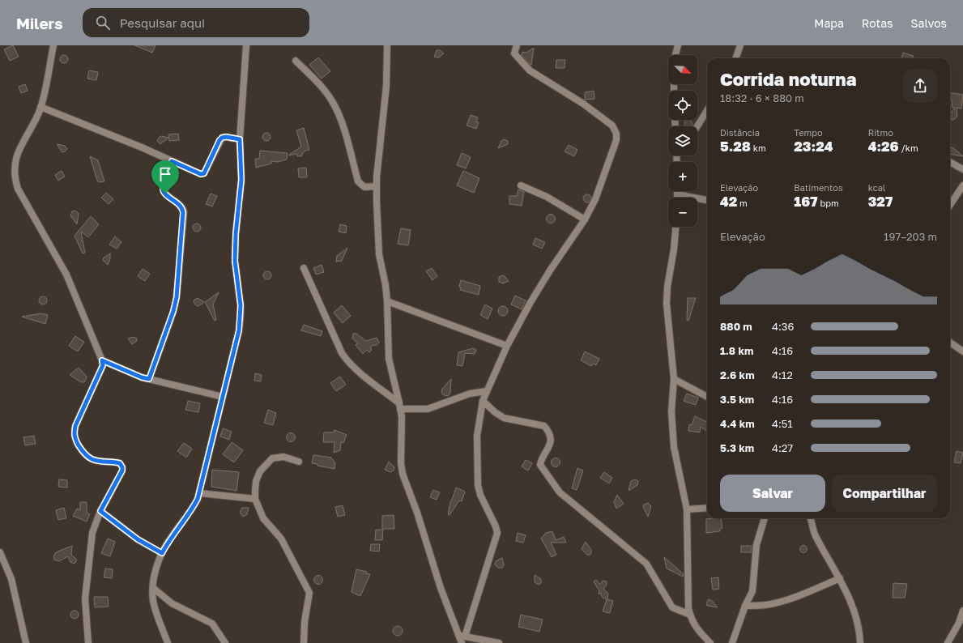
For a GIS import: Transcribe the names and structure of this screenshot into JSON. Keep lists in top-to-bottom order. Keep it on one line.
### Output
{"north":"bottom right","page":{"header":"Milers","search":"Pesquisar aqui","nav":["Mapa","Rotas","Salvos"],"map_buttons":["+","−"],"heading":["Corrida noturna","18:32 · 6 × 880 m"],"stats":[["Distância","5.28 km"],["Tempo","23:24"],["Ritmo","4:26 /km"],["Elevação","42 m"],["Batimentos","167 bpm"],["kcal","327"]],"chart":["Elevação","197–203 m"],"list":[{"name":"880 m","note":"4:36"},{"name":"1.8 km","note":"4:16"},{"name":"2.6 km","note":"4:12"},{"name":"3.5 km","note":"4:16"},{"name":"4.4 km","note":"4:51"},{"name":"5.3 km","note":"4:27"}],"buttons":["Salvar","Compartilhar"]}}
